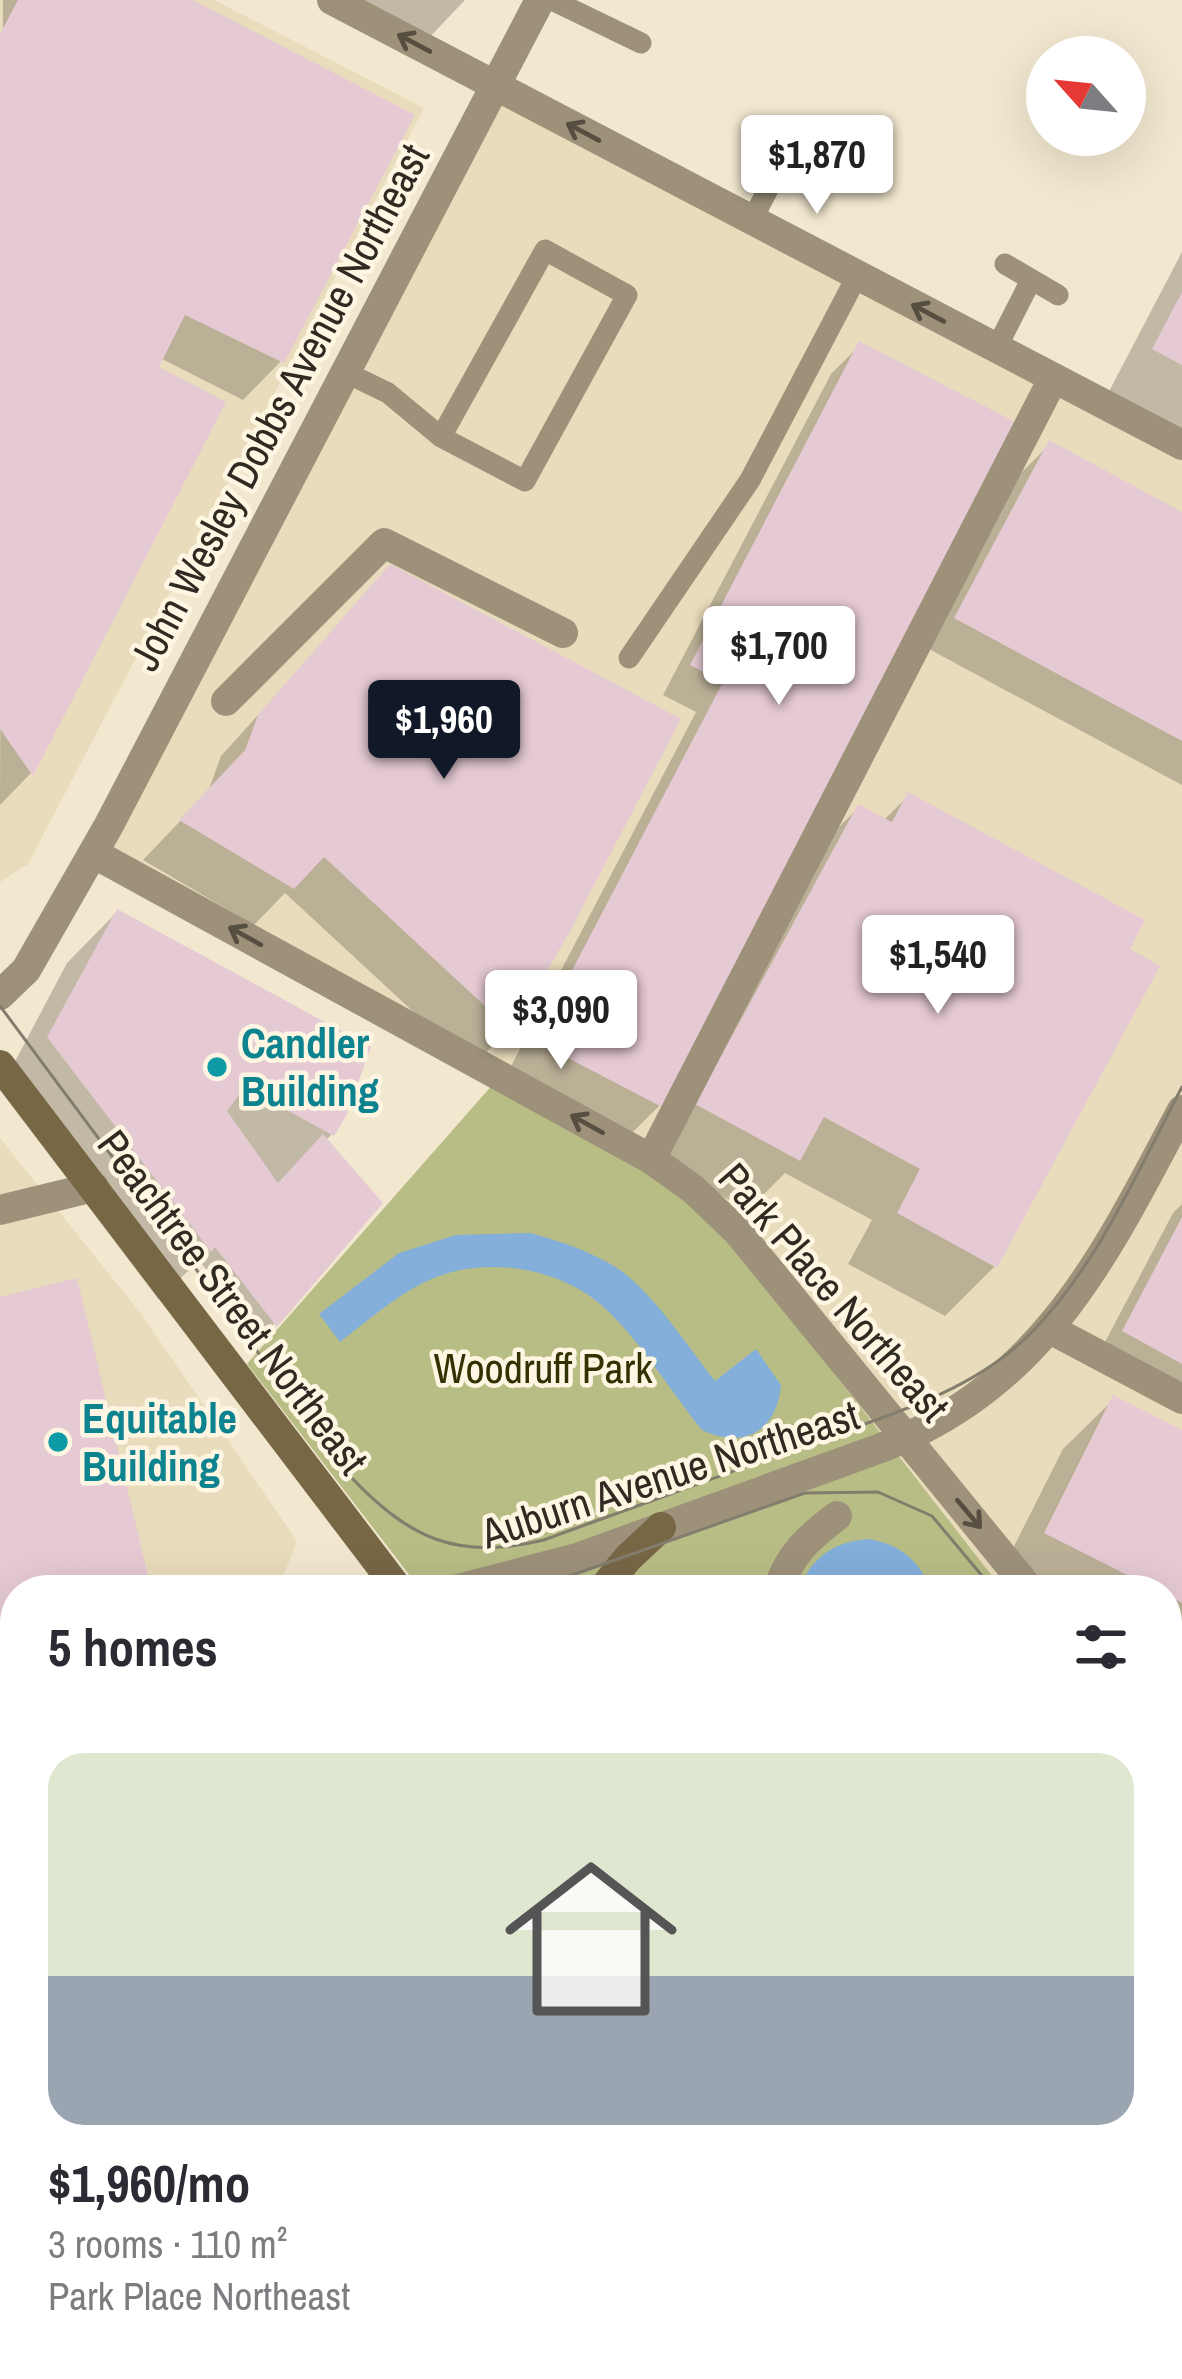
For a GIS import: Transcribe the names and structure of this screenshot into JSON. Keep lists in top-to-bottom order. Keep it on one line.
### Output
{"streets":{"main road":["Peachtree Street Northeast"],"street":["John Wesley Dobbs Avenue Northeast","Park Place Northeast","Auburn Avenue Northeast"]},"crossings":[["John Wesley Dobbs Avenue Northeast","Park Place Northeast"],["Park Place Northeast","Auburn Avenue Northeast"]],"parks":["Woodruff Park"],"places":["Candler Building","Equitable Building"],"north":"top left","page":{"price":["$1,870","$1,700","$1,960","$1,540","$3,090"],"heading":"5 homes","list":[{"name":"$1,960/mo","note":"3 rooms · 110 m² · Park Place Northeast"}]}}
